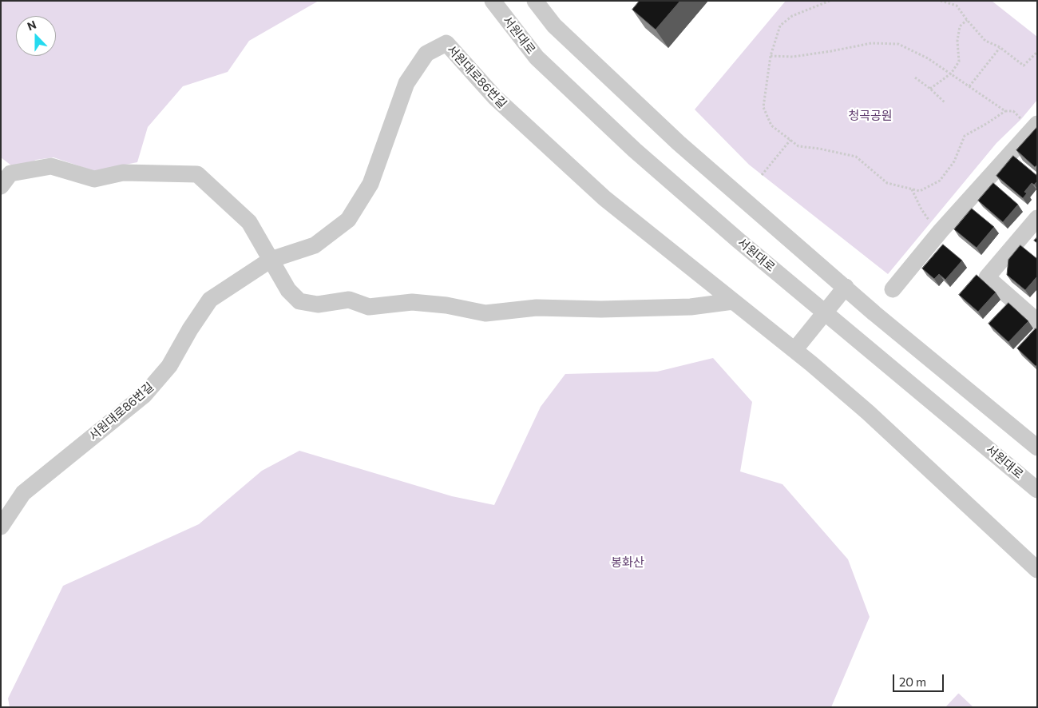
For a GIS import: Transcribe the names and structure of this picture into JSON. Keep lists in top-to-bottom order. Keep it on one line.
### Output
{"streets":{"street":["서원대로","서원대로86번길"]},"parks":["청곡공원","봉화산"],"scale_bar":"20 m","north":"top"}
